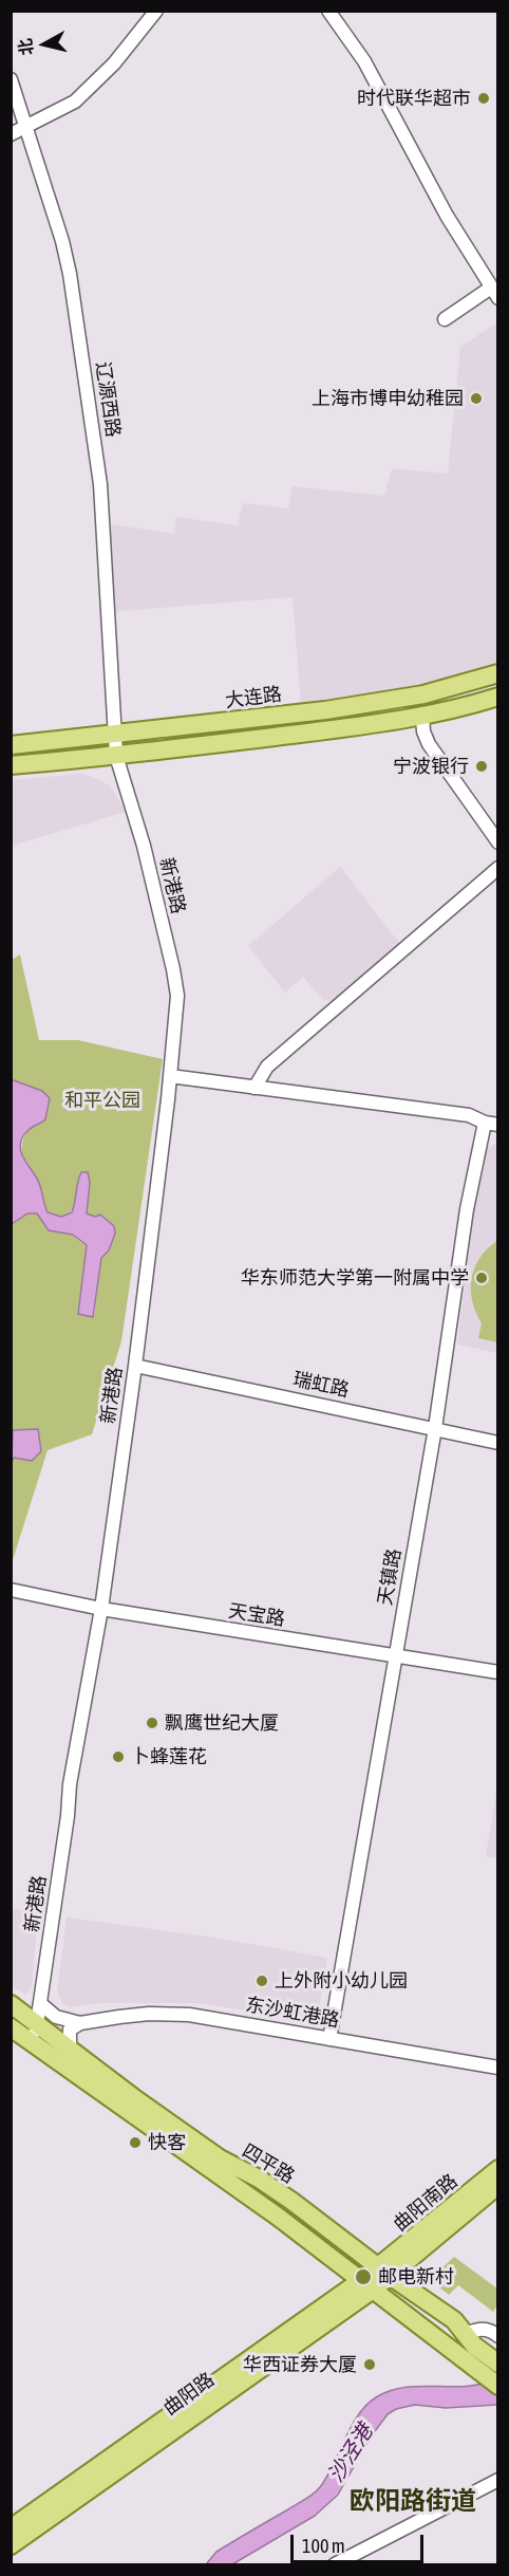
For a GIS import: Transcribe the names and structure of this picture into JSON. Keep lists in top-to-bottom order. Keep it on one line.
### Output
{"streets":{"main road":["大连路","四平路","曲阳南路","曲阳路"],"street":["辽源西路","新港路","瑞虹路","天镇路","天宝路","东沙虹港路"]},"crossings":[["辽源西路","大连路"],["辽源西路","新港路"],["新港路","瑞虹路"],["新港路","天宝路"],["新港路","东沙虹港路"],["新港路","四平路"],["瑞虹路","天镇路"],["天镇路","天宝路"],["天镇路","东沙虹港路"],["四平路","曲阳南路"],["四平路","曲阳路"],["曲阳南路","曲阳路"]],"districts":["欧阳路街道"],"water":["沙泾港"],"parks":["和平公园"],"places":["时代联华超市","上海市博申幼稚园","宁波银行","华东师范大学第一附属中学","飘鹰世纪大厦","卜蜂莲花","上外附小幼儿园","快客","邮电新村","华西证券大厦"],"scale_bar":"100 m","north":"left"}
